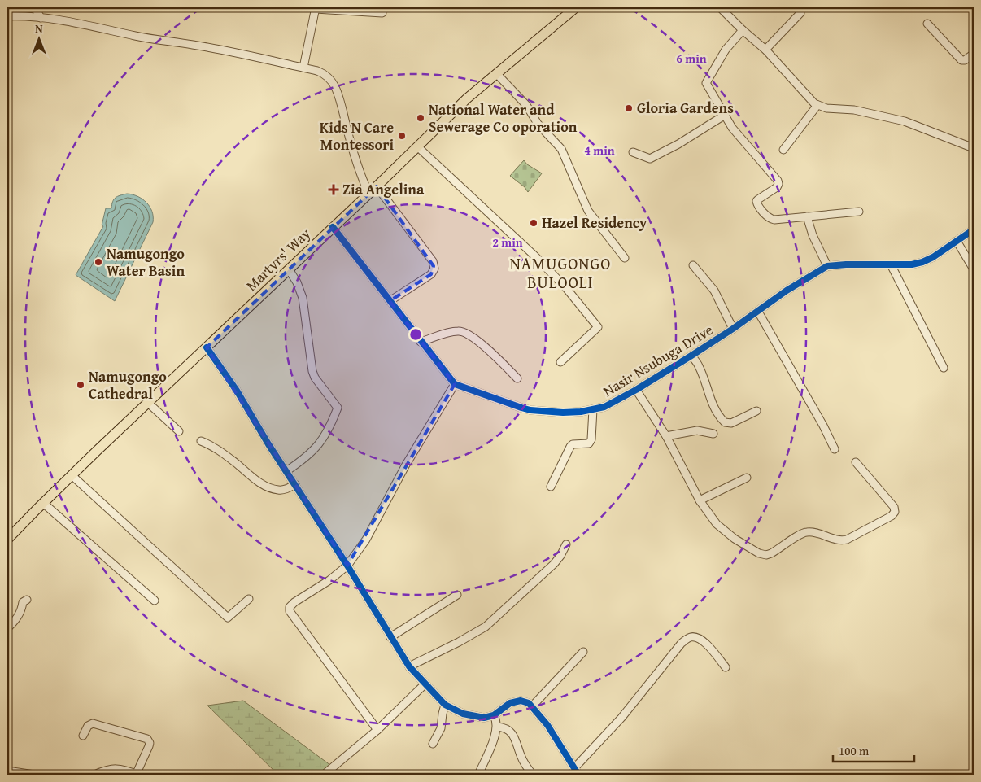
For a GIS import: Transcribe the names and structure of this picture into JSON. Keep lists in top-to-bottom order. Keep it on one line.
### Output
{"streets":{"main road":["Martyrs' Way"],"street":["Nasir Nsubuga Drive"]},"districts":["NAMUGONGO BULOOLI"],"places":{"other":["Gloria Gardens","National Water and Sewerage Co oporation","Kids N Care Montessori","Hazel Residency","Namugongo Water Basin","Namugongo Cathedral"],"health":["Zia Angelina"]},"scale_bar":"100 m","north":"top","rings":["6 min","4 min","2 min"]}
